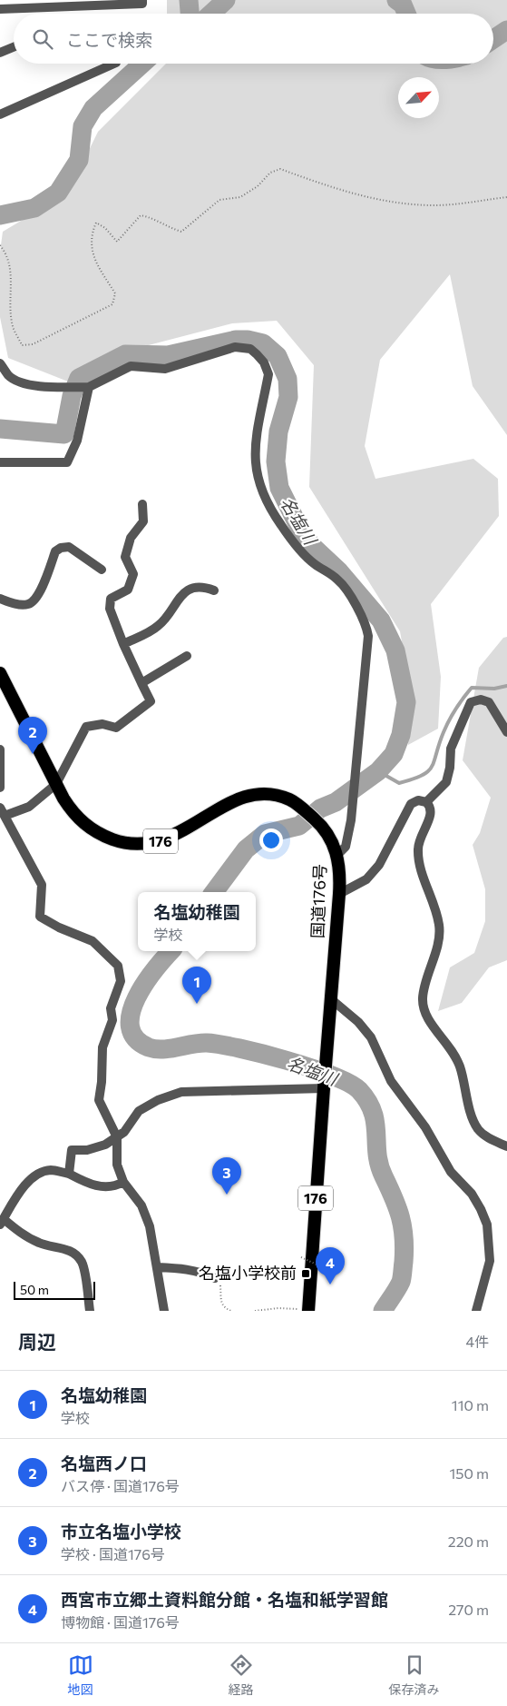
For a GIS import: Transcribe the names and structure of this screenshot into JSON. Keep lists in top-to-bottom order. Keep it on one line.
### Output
{"streets":{"highway":["176","国道176号"]},"water":["名塩川"],"places":{"transit":["名塩小学校前"]},"scale_bar":"50 m","north":"top right","page":{"search":"ここで検索","pins":["2","1","3","4"],"popup":["名塩幼稚園","学校"],"scale":"50 m","heading":["周辺","4件"],"list":[{"mark":"1","name":"名塩幼稚園","note":"学校","value":"110 m"},{"mark":"2","name":"名塩西ノ口","note":"バス停 · 国道176号","value":"150 m"},{"mark":"3","name":"市立名塩小学校","note":"学校 · 国道176号","value":"220 m"},{"mark":"4","name":"西宮市立郷土資料館分館・名塩和紙学習館","note":"博物館 · 国道176号","value":"270 m"}],"nav":["地図","経路","保存済み"]}}
